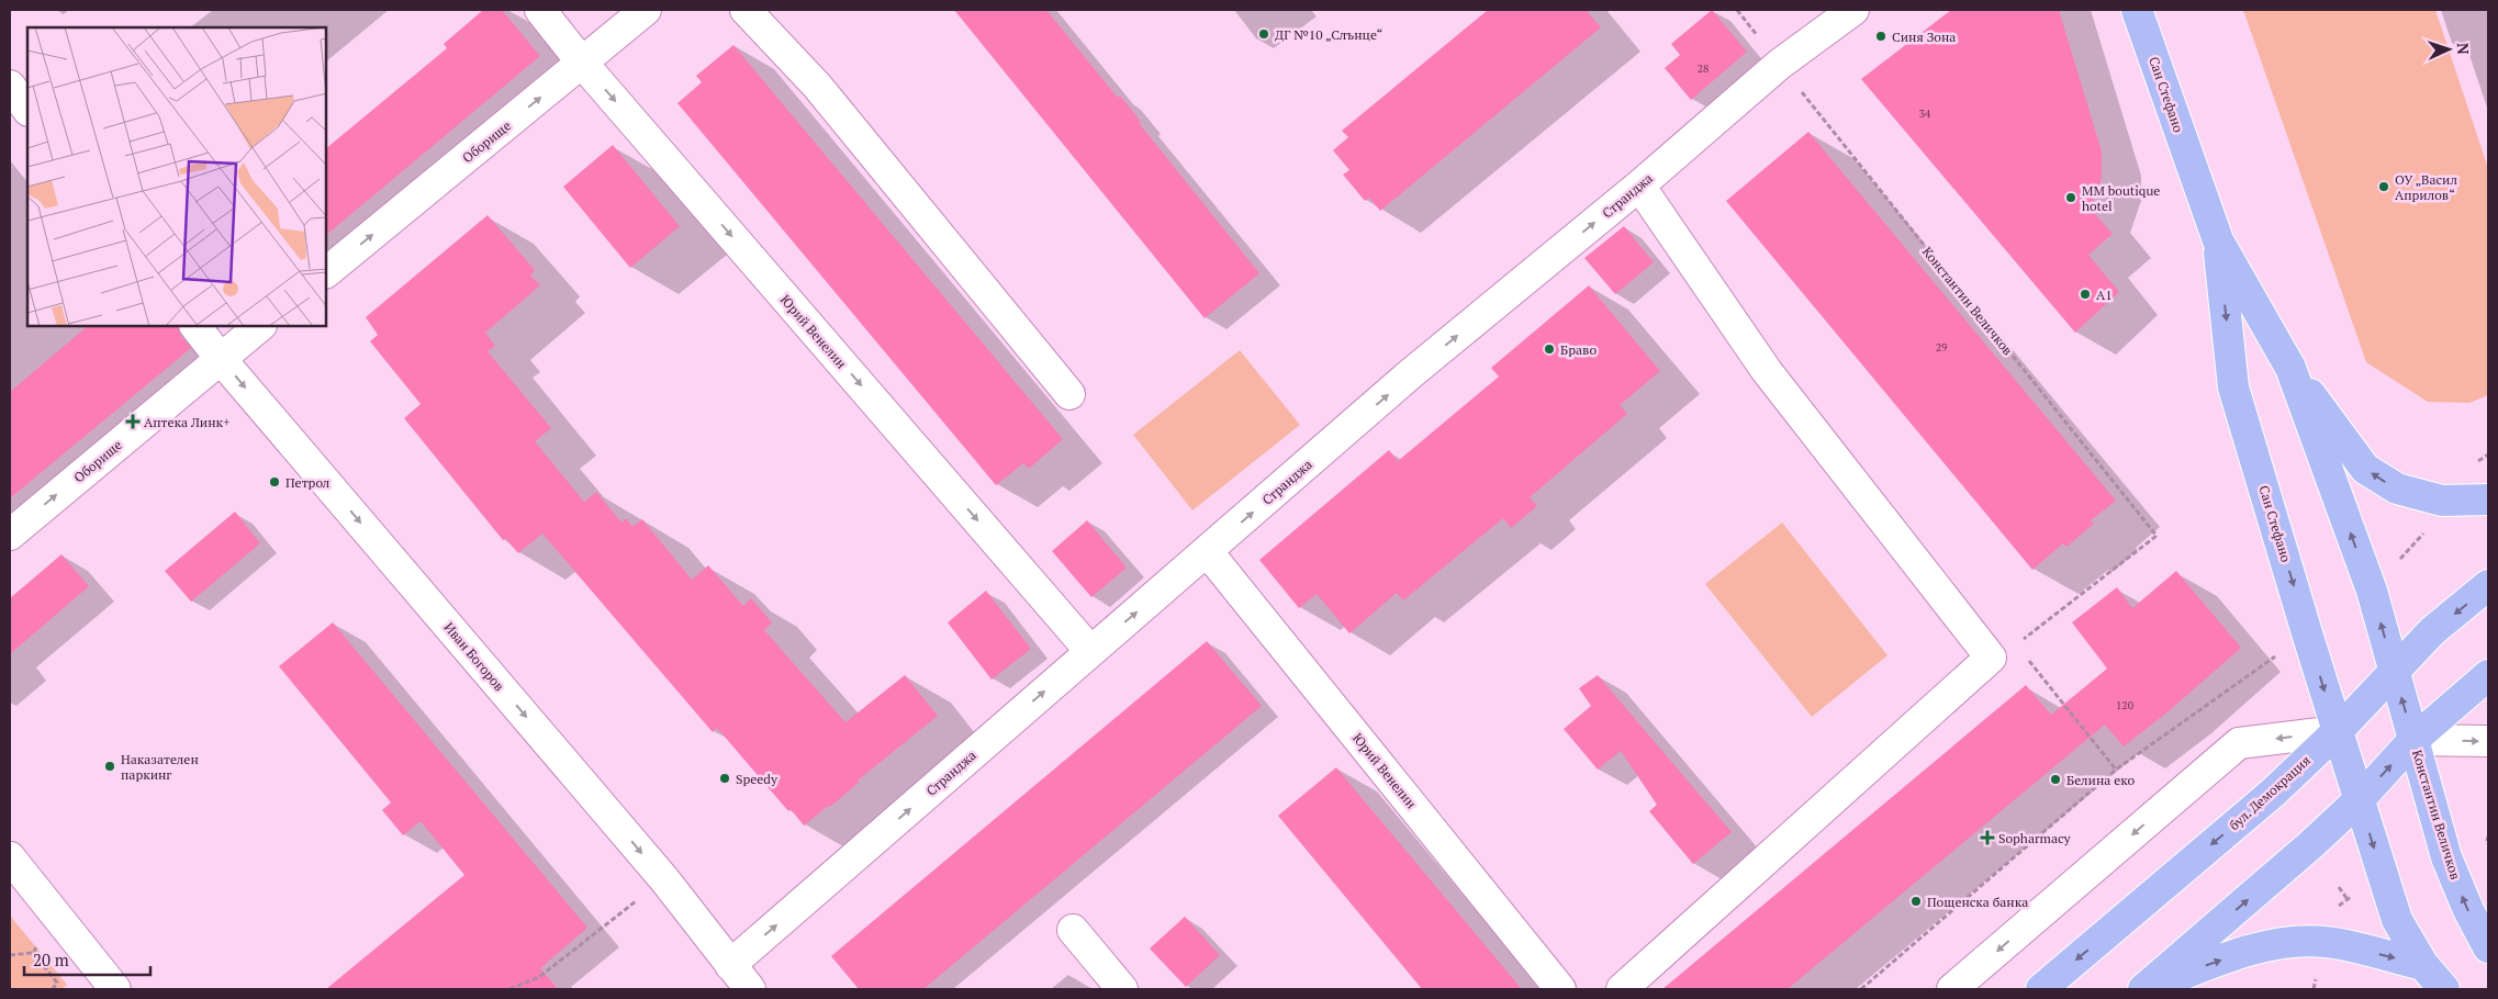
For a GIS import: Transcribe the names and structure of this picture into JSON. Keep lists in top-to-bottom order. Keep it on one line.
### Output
{"streets":{"main road":["Сан Стефано","Константин Величков","бул. Демокрация"],"street":["Оборище","Странджа","Юрий Венелин","Иван Богоров"]},"crossings":[["Сан Стефано","Константин Величков"],["Сан Стефано","бул. Демокрация"],["Оборище","Юрий Венелин"],["Оборище","Иван Богоров"],["Странджа","Константин Величков"],["Странджа","Юрий Венелин"],["Странджа","Иван Богоров"]],"one_way":["Оборище","Странджа","Иван Богоров"],"places":{"other":["ДГ №10 „Слънце“","Синя Зона","ОУ „Васил Априлов“","MM boutique hotel","A1","Браво","Петрол","Наказателен паркинг","Speedy","Белина еко","Пощенска банка"],"health":["Аптека Линк+","Sopharmacy"]},"house_numbers":["28","34","29","120"],"scale_bar":"20 m","north":"right"}
